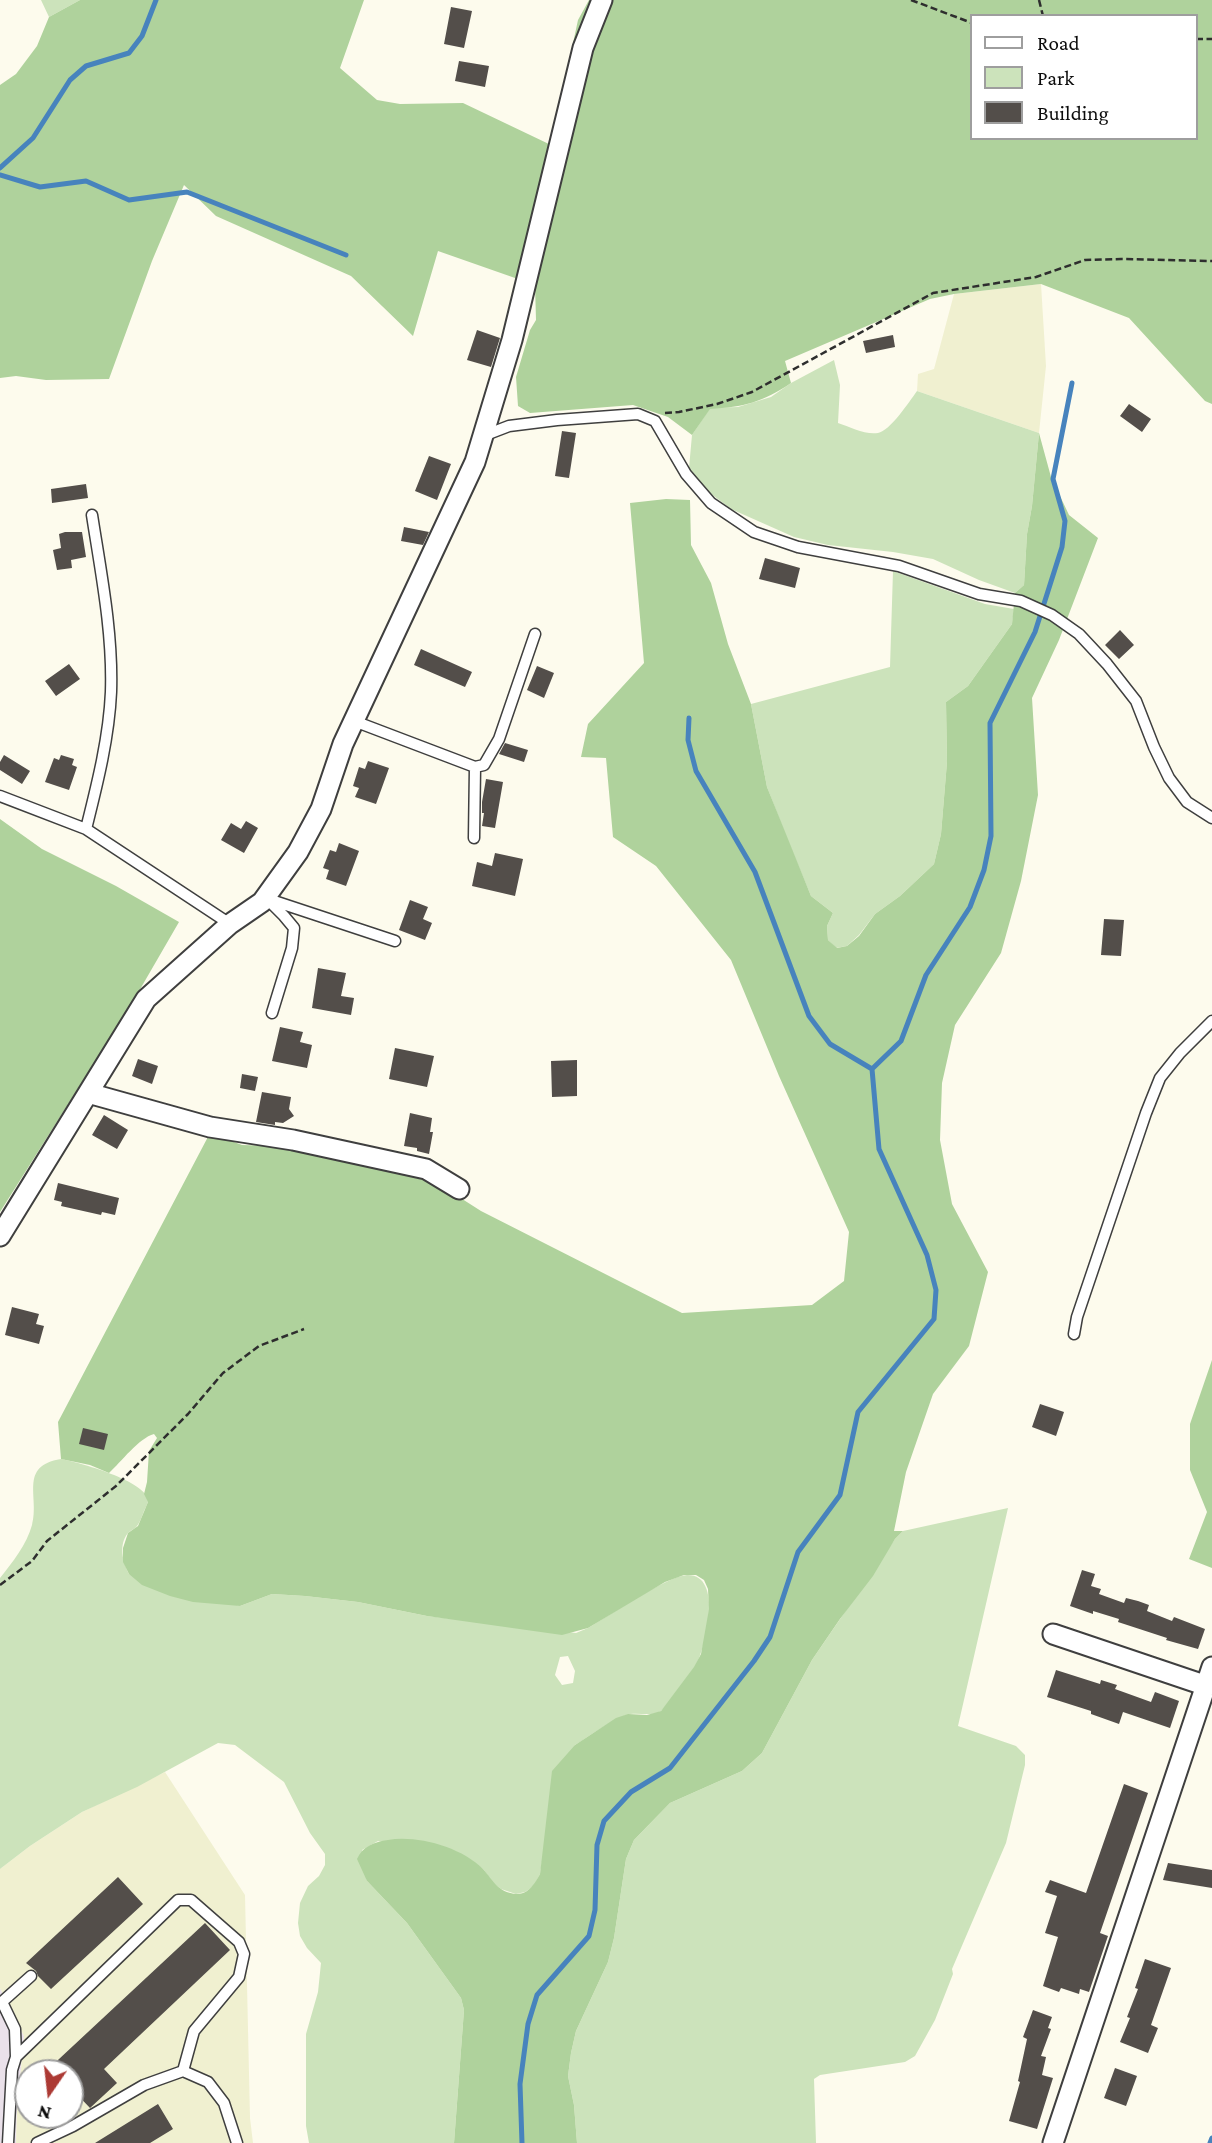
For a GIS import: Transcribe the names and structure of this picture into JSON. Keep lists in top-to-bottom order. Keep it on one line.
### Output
{"legend":["Road","Park","Building"],"north":"bottom"}
